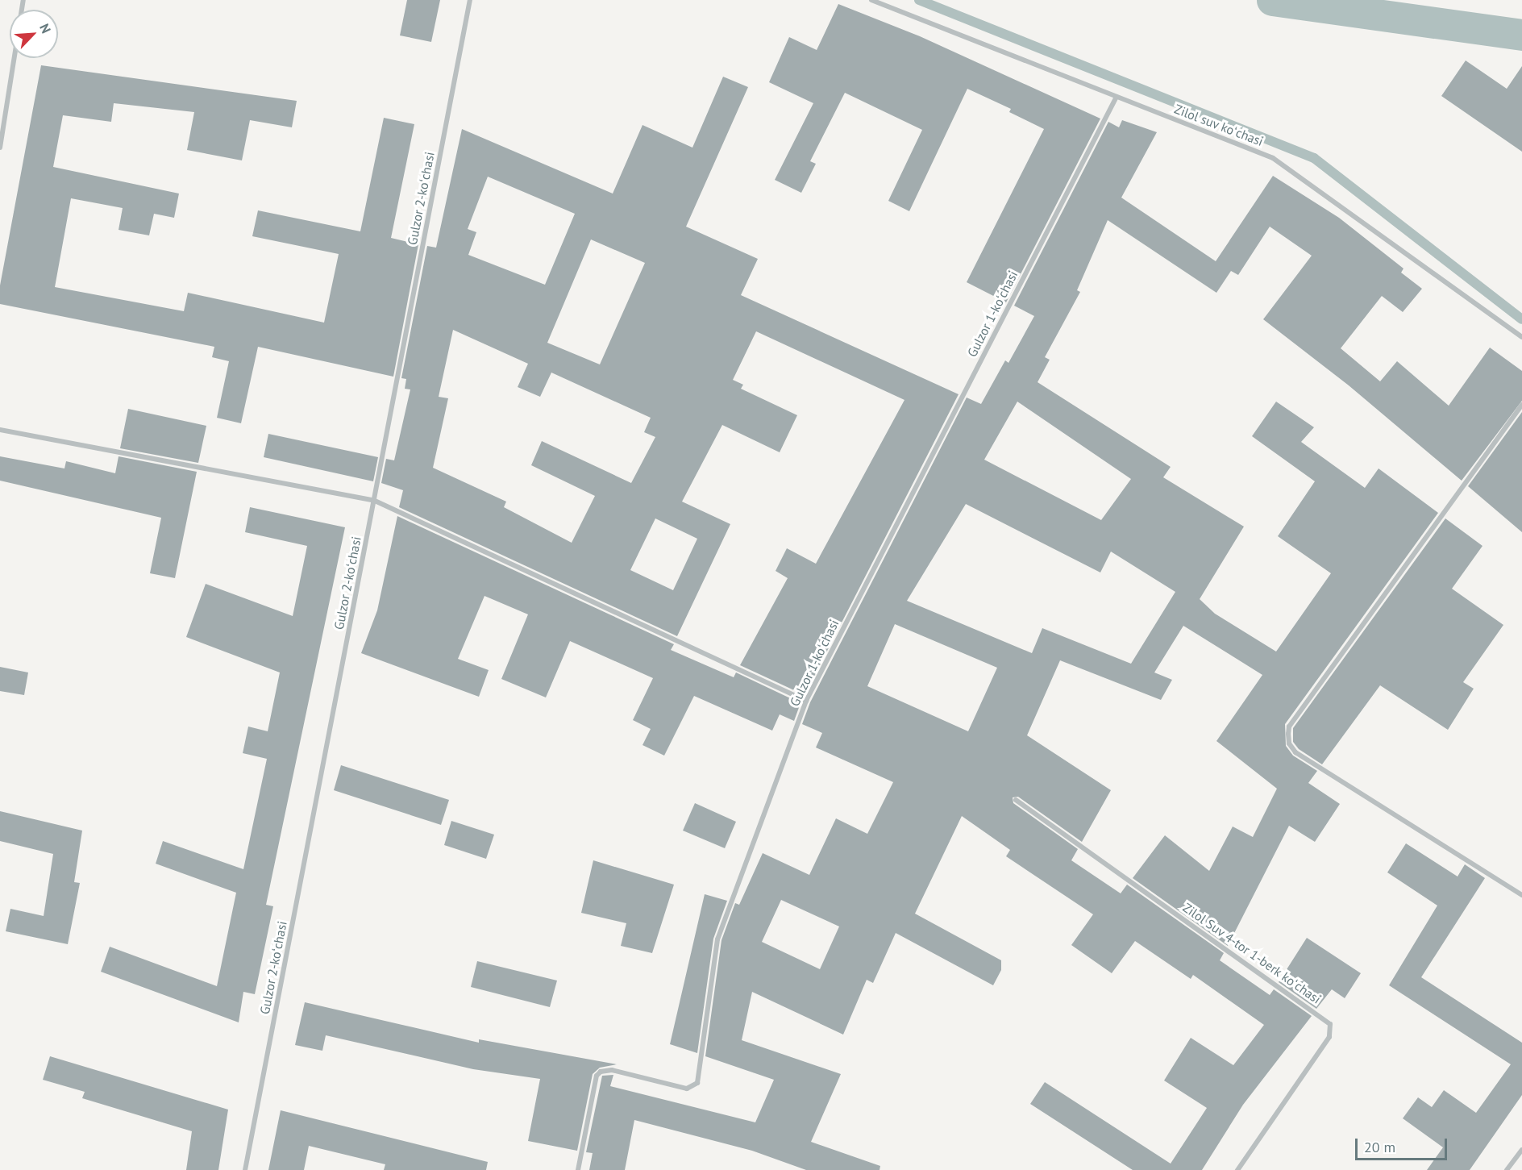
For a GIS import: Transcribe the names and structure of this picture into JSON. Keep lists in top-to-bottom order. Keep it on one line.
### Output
{"streets":{"street":["Zilol suv koʻchasi","Gulzor 2-koʻchasi","Gulzor 1-koʻchasi","Zilol Suv 4-tor 1-berk koʻchasi"]},"crossings":[["Zilol suv koʻchasi","Gulzor 1-koʻchasi"]],"scale_bar":"20 m","north":"top right"}
